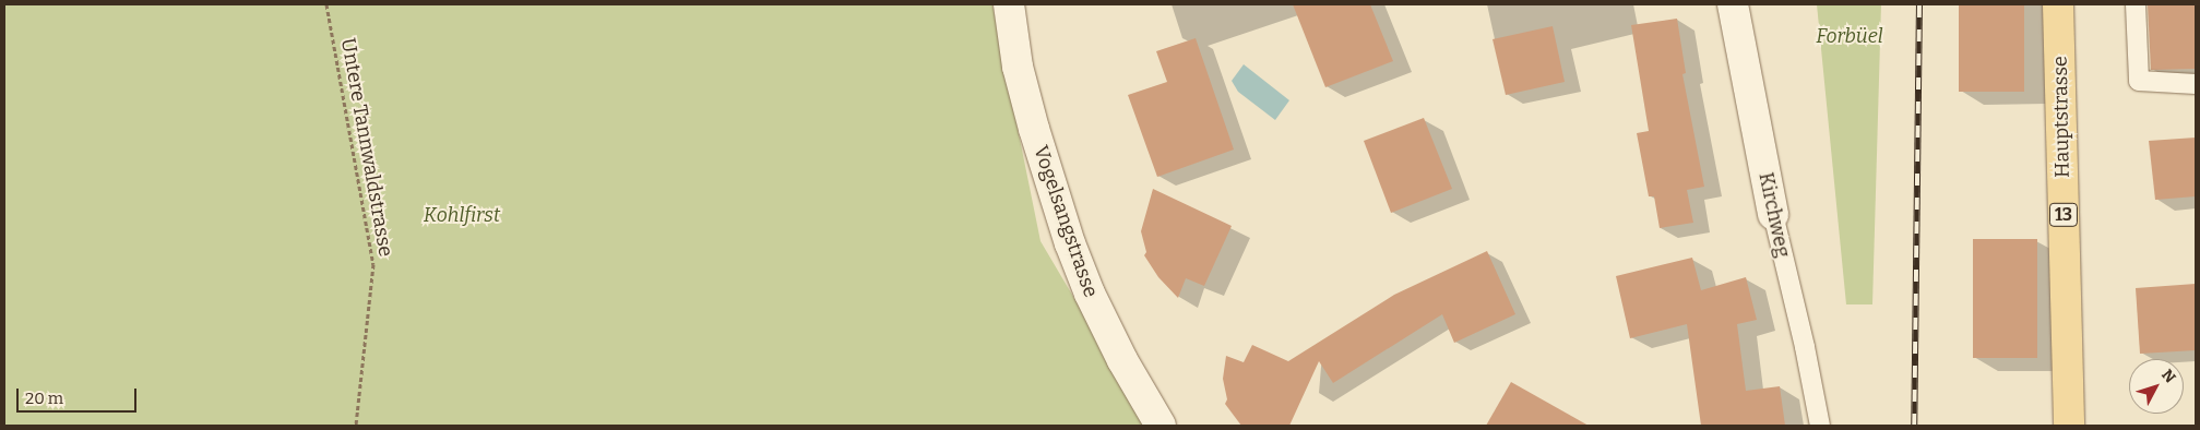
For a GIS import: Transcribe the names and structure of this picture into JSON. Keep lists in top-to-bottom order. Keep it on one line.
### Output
{"streets":{"main road":["Hauptstrasse","13"],"street":["Kirchweg","Vogelsangstrasse"],"path":["Untere Tannwaldstrasse"]},"parks":["Forbüel","Kohlfirst"],"scale_bar":"20 m","north":"top right"}
